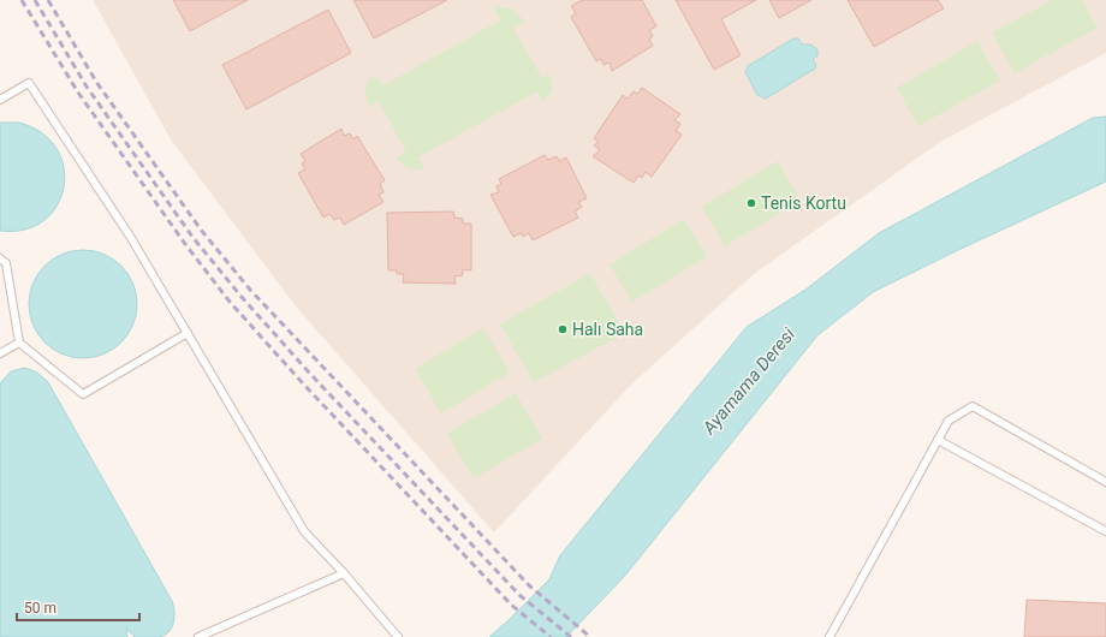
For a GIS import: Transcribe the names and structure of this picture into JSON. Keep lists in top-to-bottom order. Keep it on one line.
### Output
{"water":["Ayamama Deresi"],"places":["Tenis Kortu","Halı Saha"],"scale_bar":"50 m"}
